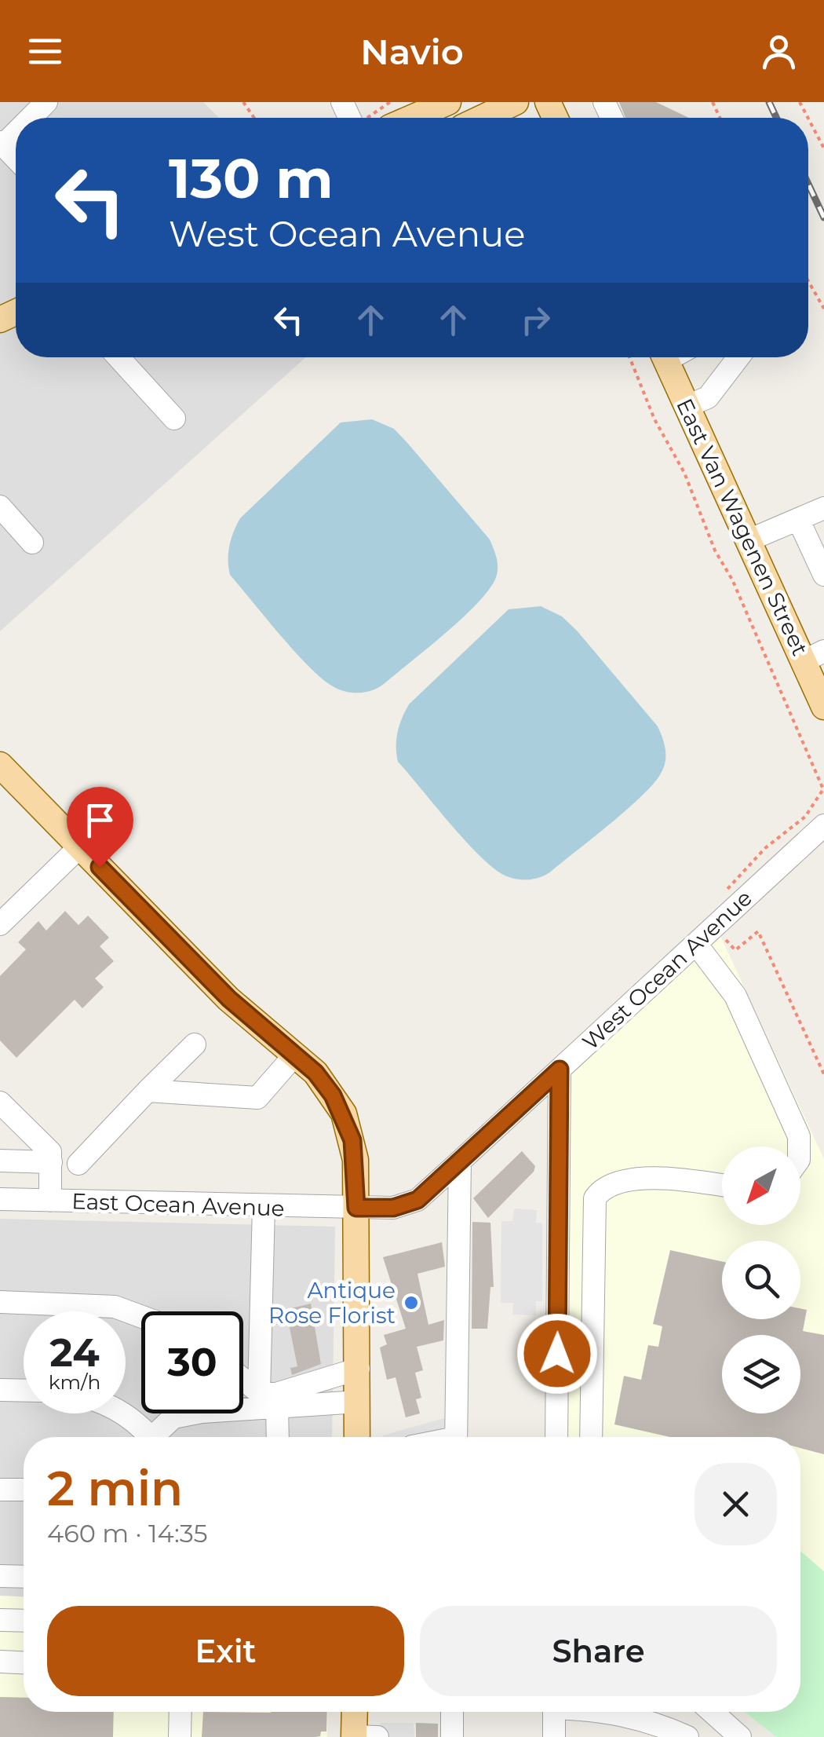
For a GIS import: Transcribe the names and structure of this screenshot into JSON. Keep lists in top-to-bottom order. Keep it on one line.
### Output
{"streets":{"main road":["East Van Wagenen Street"],"street":["West Ocean Avenue","East Ocean Avenue"]},"crossings":[["West Ocean Avenue","East Ocean Avenue"]],"places":["Antique Rose Florist"],"north":"bottom left","page":{"header":"Navio","turn":["130 m","West Ocean Avenue"],"speed":"24 km/h","limit":"30","heading":["2 min","460 m · 14:35"],"buttons":["Exit","Share"]}}
